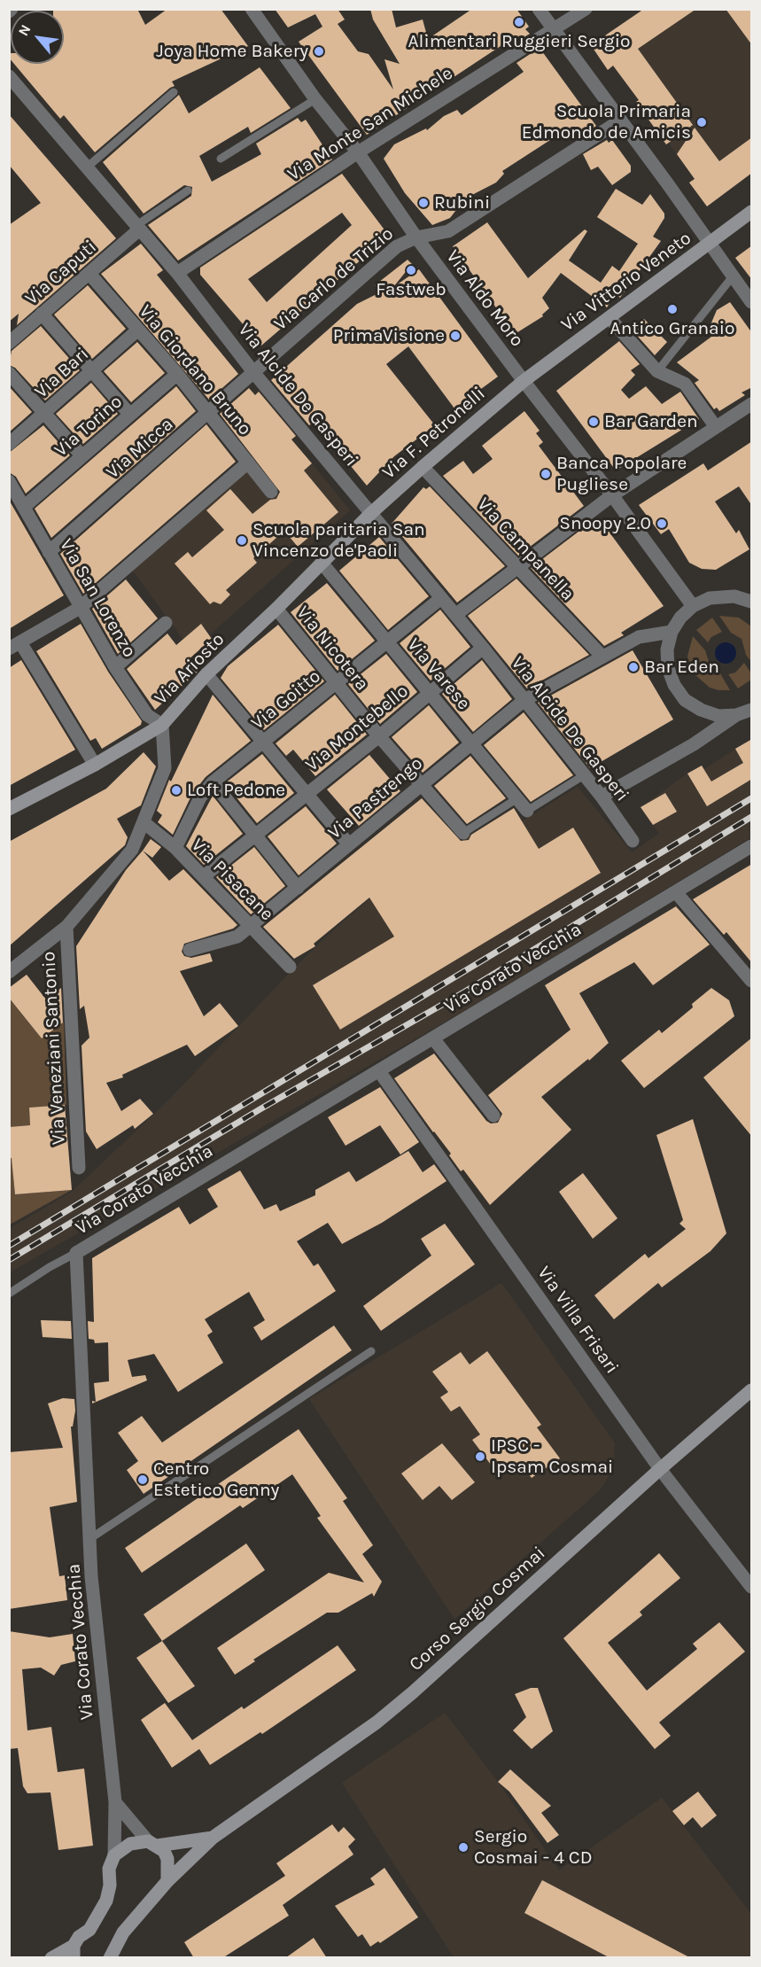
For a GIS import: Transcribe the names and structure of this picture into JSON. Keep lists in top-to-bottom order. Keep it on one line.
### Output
{"streets":{"main road":["Via Vittorio Veneto","Via F. Petronelli","Via Ariosto","Corso Sergio Cosmai"],"street":["Via Monte San Michele","Via Caputi","Via Carlo de Trizio","Via Aldo Moro","Via Giordano Bruno","Via Bari","Via Alcide De Gasperi","Via Torino","Via Micca","Via Campanella","Via San Lorenzo","Via Nicotera","Via Varese","Via Goitto","Via Montebello","Via Pastrengo","Via Pisacane","Via Corato Vecchia","Via Veneziani Santonio","Via Villa Frisari"]},"crossings":[["Via Monte San Michele","Via Aldo Moro"],["Via Monte San Michele","Via Alcide De Gasperi"],["Via Caputi","Via Giordano Bruno"],["Via Caputi","Via Alcide De Gasperi"],["Via Carlo de Trizio","Via Aldo Moro"],["Via Carlo de Trizio","Via Alcide De Gasperi"],["Via Carlo de Trizio","Via Micca"],["Via Vittorio Veneto","Via Aldo Moro"],["Via Vittorio Veneto","Via F. Petronelli"],["Via Aldo Moro","Via F. Petronelli"],["Via Giordano Bruno","Via Bari"],["Via Giordano Bruno","Via Torino"],["Via Giordano Bruno","Via Micca"],["Via Alcide De Gasperi","Via F. Petronelli"],["Via Alcide De Gasperi","Via Micca"],["Via Alcide De Gasperi","Via Ariosto"],["Via Alcide De Gasperi","Via Goitto"],["Via Alcide De Gasperi","Via Montebello"],["Via Alcide De Gasperi","Via Pastrengo"],["Via Torino","Via San Lorenzo"],["Via F. Petronelli","Via Campanella"],["Via F. Petronelli","Via Ariosto"],["Via Micca","Via San Lorenzo"],["Via Campanella","Via Pastrengo"],["Via San Lorenzo","Via Ariosto"],["Via Nicotera","Via Ariosto"],["Via Nicotera","Via Goitto"],["Via Nicotera","Via Montebello"],["Via Nicotera","Via Pastrengo"],["Via Ariosto","Via Varese"],["Via Ariosto","Via Pisacane"],["Via Ariosto","Via Veneziani Santonio"],["Via Varese","Via Goitto"],["Via Varese","Via Montebello"],["Via Varese","Via Pastrengo"],["Via Goitto","Via Pisacane"],["Via Montebello","Via Pisacane"],["Via Pastrengo","Via Pisacane"],["Via Corato Vecchia","Via Villa Frisari"],["Via Corato Vecchia","Corso Sergio Cosmai"],["Via Villa Frisari","Corso Sergio Cosmai"]],"places":["Alimentari Ruggieri Sergio","Joya Home Bakery","Scuola Primaria Edmondo de Amicis","Rubini","Fastweb","Antico Granaio","PrimaVisione","Bar Garden","Banca Popolare Pugliese","Snoopy 2.0","Scuola paritaria San Vincenzo de'Paoli","Bar Eden","Loft Pedone","IPSC - Ipsam Cosmai","Centro Estetico Genny","Sergio Cosmai - 4 CD"],"north":"top left"}
